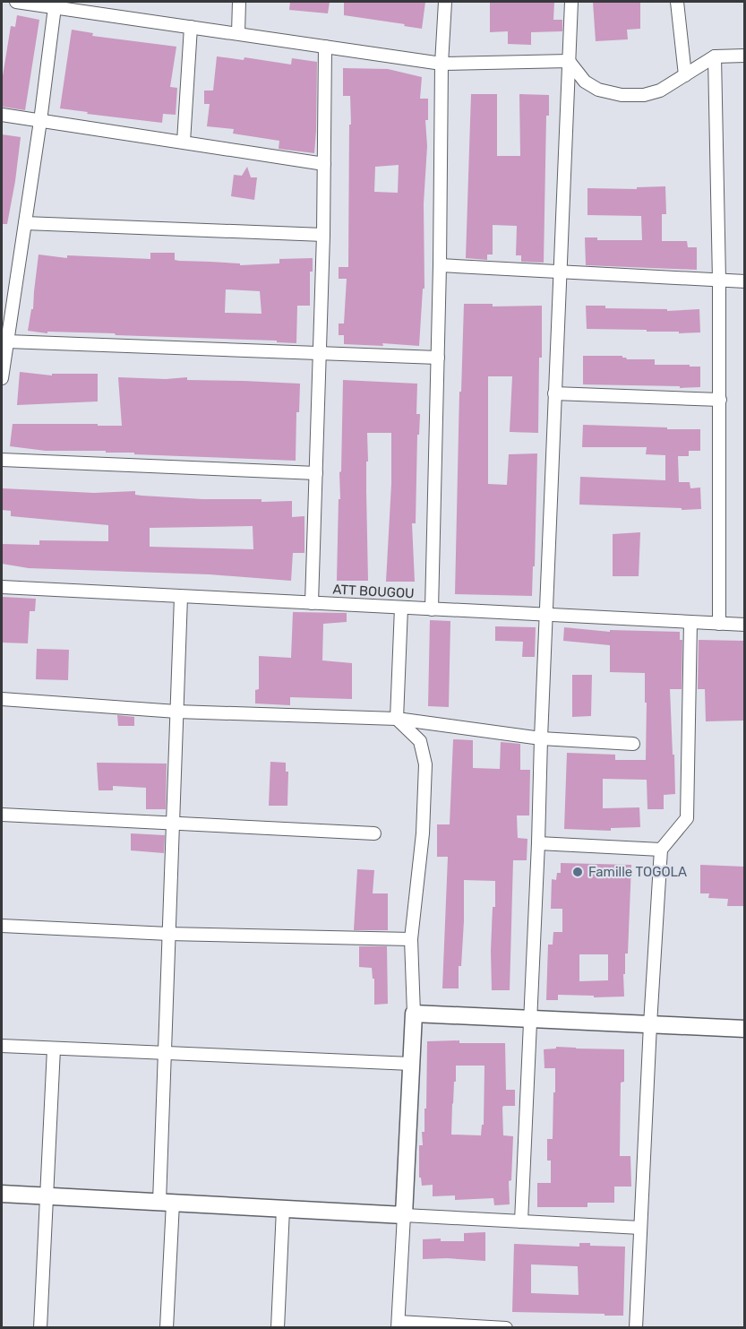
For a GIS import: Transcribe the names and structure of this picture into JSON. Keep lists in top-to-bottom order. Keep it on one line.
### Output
{"streets":{"street":["ATT BOUGOU"]},"places":["Famille TOGOLA"]}
